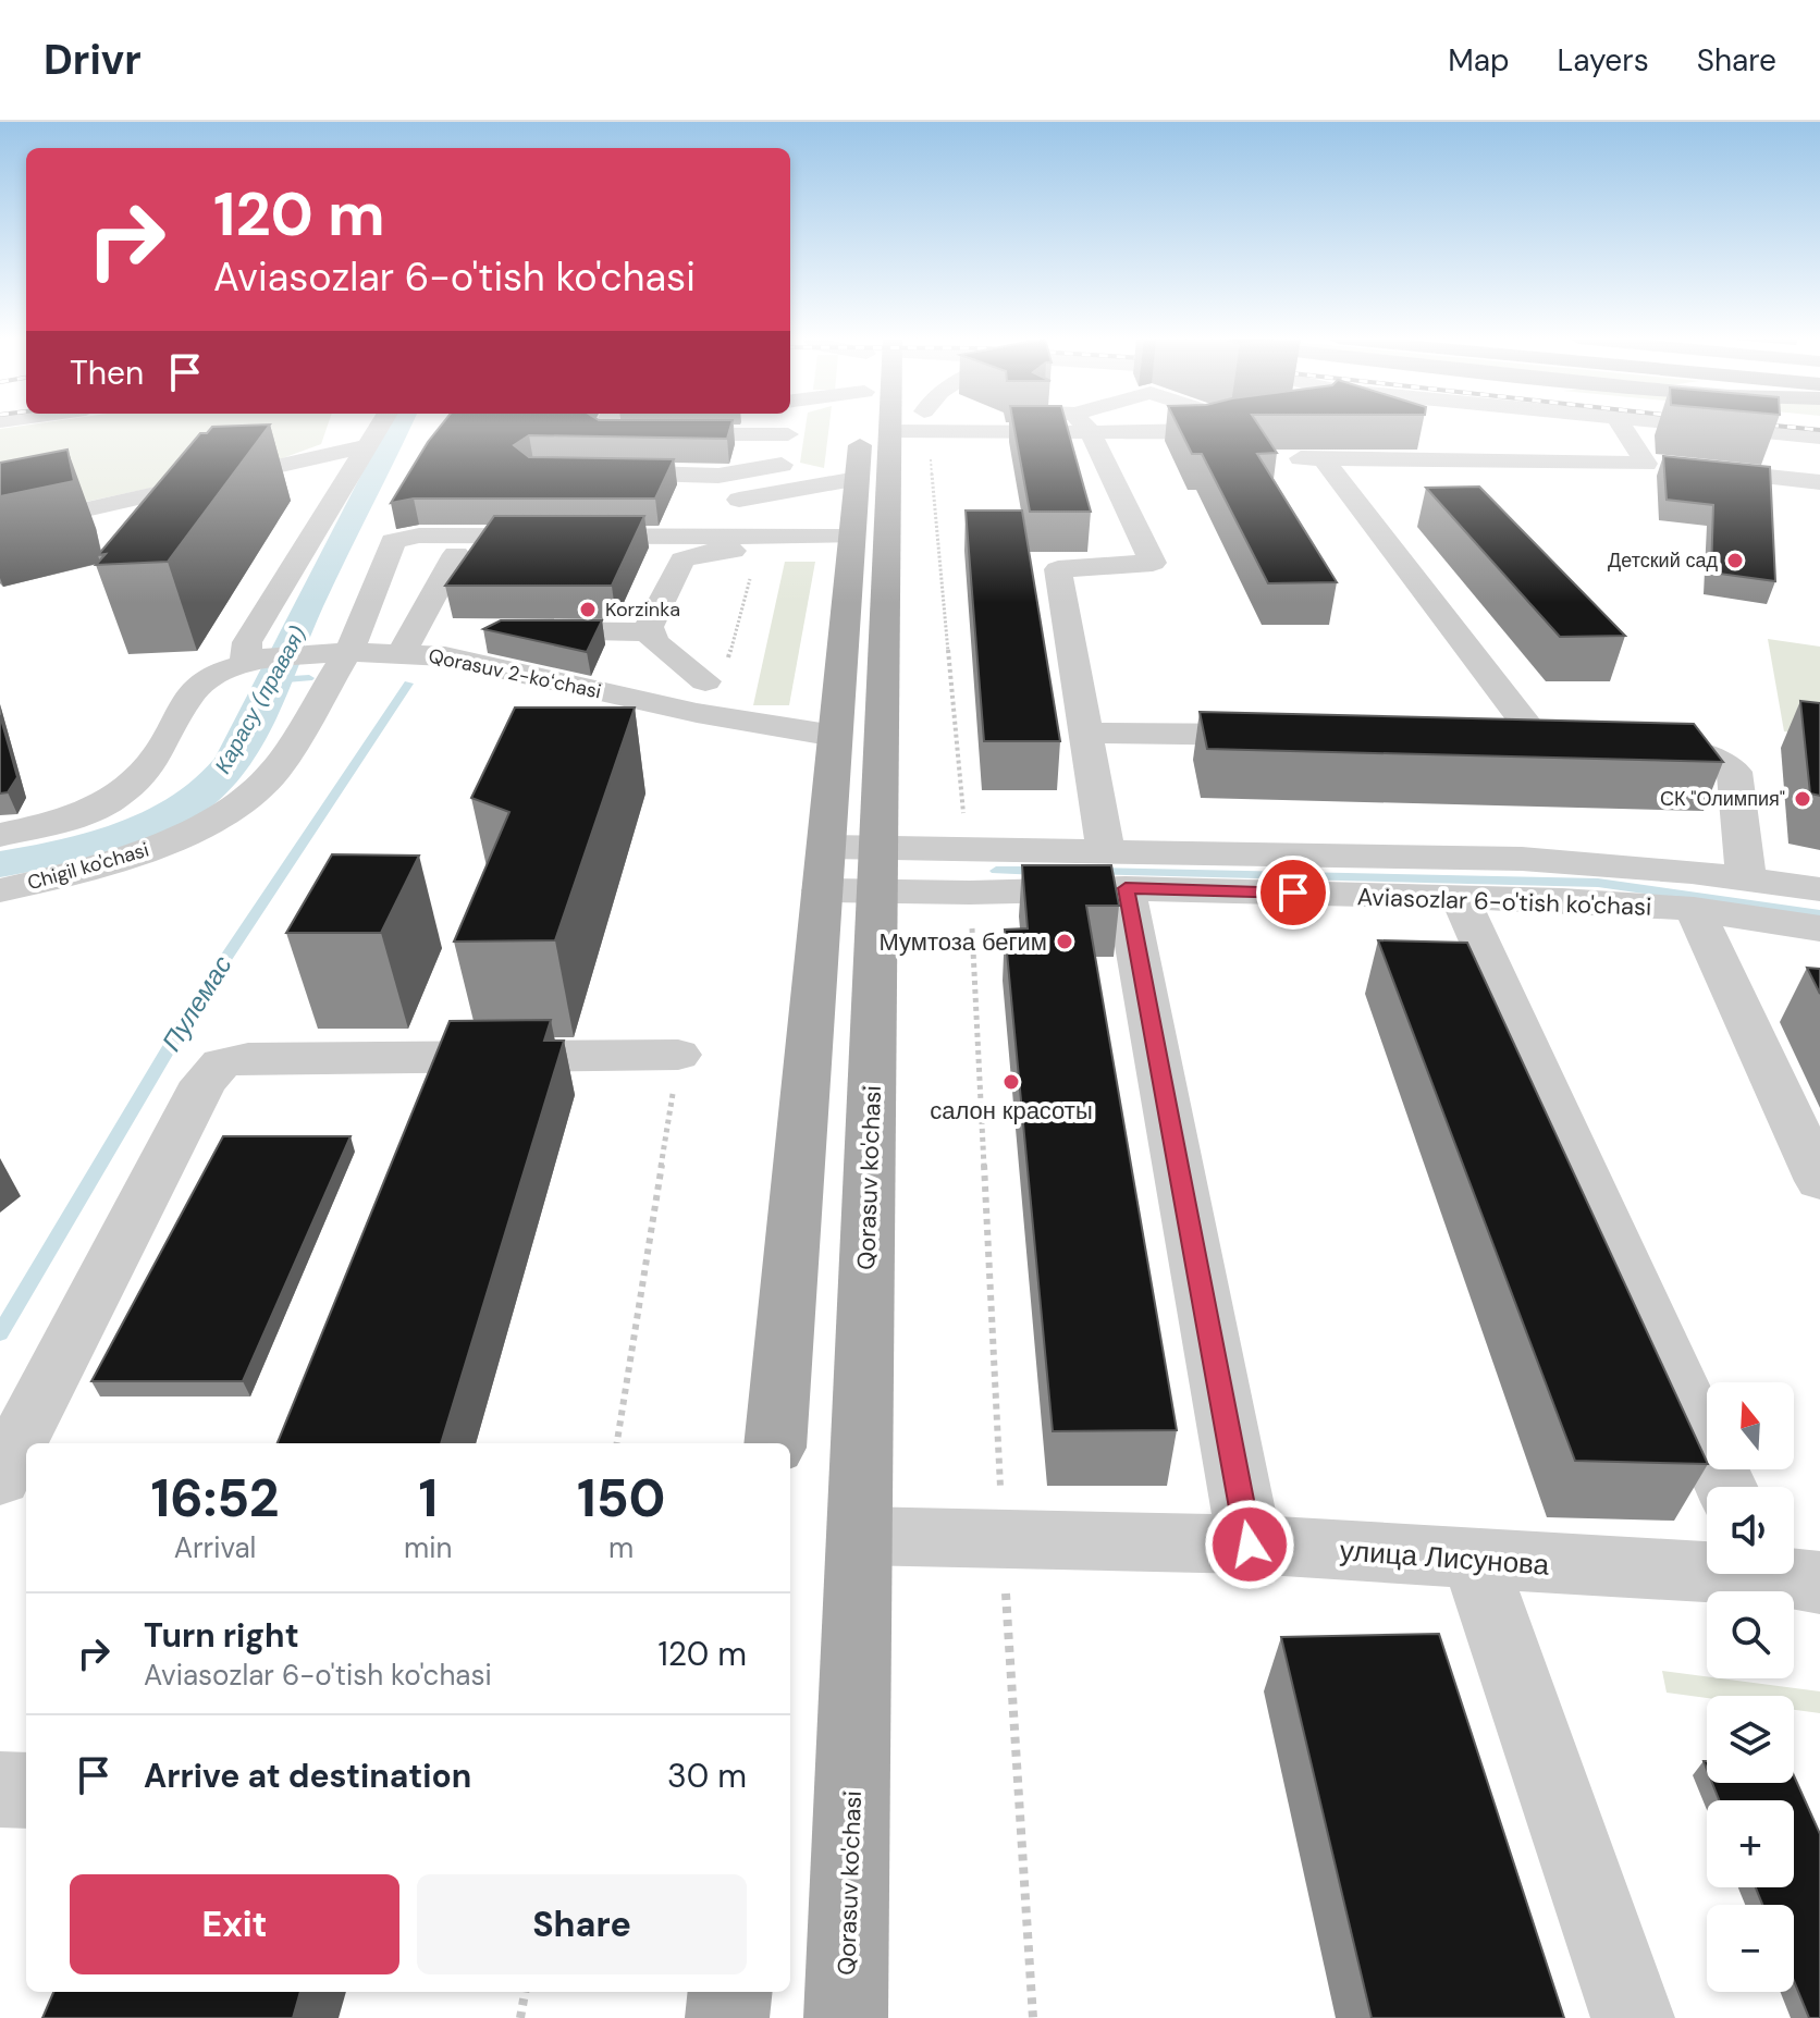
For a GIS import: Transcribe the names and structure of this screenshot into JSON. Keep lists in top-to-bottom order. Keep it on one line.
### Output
{"streets":{"main road":["Qorasuv ko'chasi"],"street":["Qorasuv 2-koʻchasi","Chigil ko'chasi","Aviasozlar 6-o'tish ko'chasi","улица Лисунова"]},"crossings":[["Qorasuv 2-koʻchasi","Chigil ko'chasi"],["Qorasuv 2-koʻchasi","Qorasuv ko'chasi"],["Aviasozlar 6-o'tish ko'chasi","Qorasuv ko'chasi"],["Qorasuv ko'chasi","улица Лисунова"]],"water":["Карасу (правая)","Пулемас"],"places":["Детский сад","Korzinka","СК \"Олимпия\"","Мумтоза бегим","салон красоты"],"north":"top","page":{"header":"Drivr","nav":["Map","Layers","Share"],"turn":["120 m","Aviasozlar 6-o'tish ko'chasi"],"then":"Then","map_buttons":["+","−"],"eta":["16:52","Arrival","1","min","150","m"],"list":[{"name":"Turn right","note":"Aviasozlar 6-o'tish ko'chasi","value":"120 m"},{"name":"Arrive at destination","value":"30 m"}],"buttons":["Exit","Share"]}}
